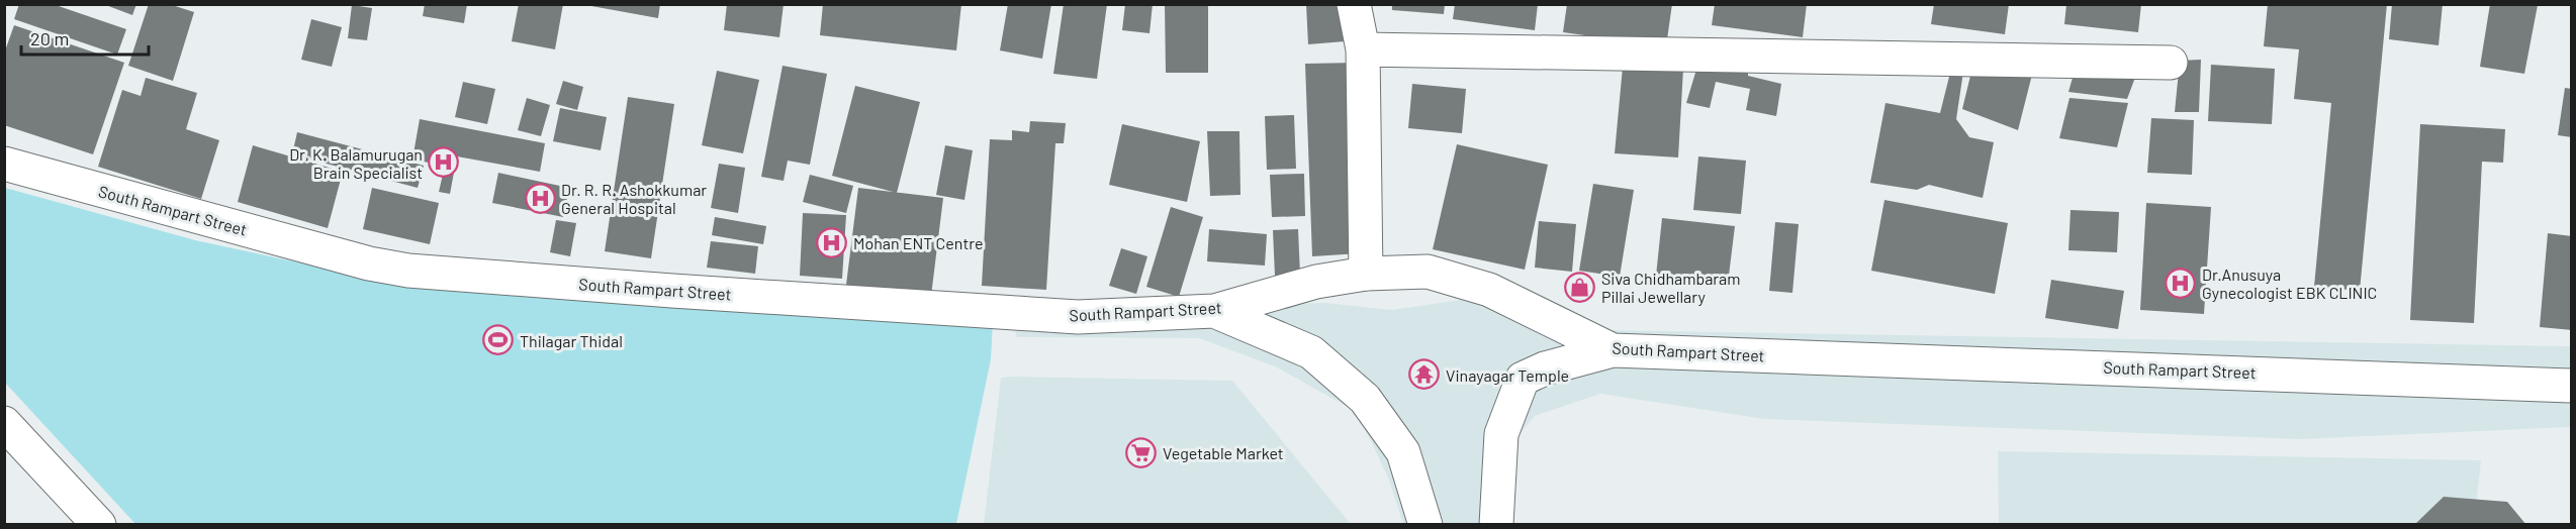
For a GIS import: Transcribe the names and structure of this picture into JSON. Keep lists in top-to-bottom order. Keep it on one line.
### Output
{"streets":{"street":["South Rampart Street"]},"places":{"hospital":["Dr. K. Balamurugan Brain Specialist","Dr. R. R. Ashokkumar General Hospital","Mohan ENT Centre","Dr.Anusuya Gynecologist EBK CLINIC"],"shop":["Siva Chidhambaram Pillai Jewellary"],"sports":["Thilagar Thidal"],"temple":["Vinayagar Temple"],"supermarket":["Vegetable Market"]},"scale_bar":"20 m"}
